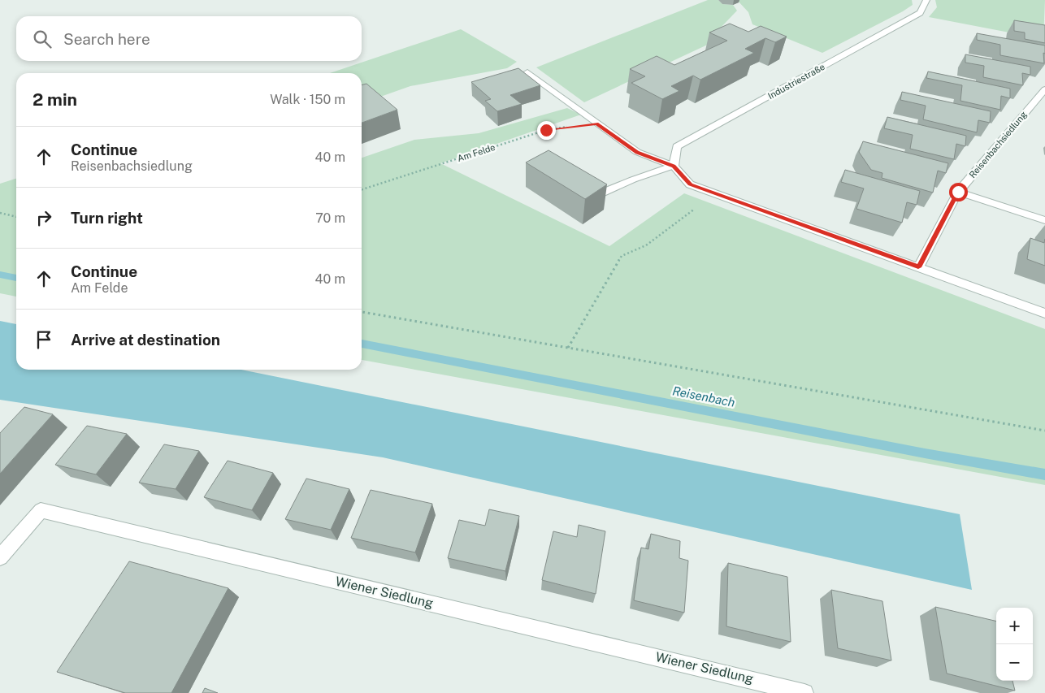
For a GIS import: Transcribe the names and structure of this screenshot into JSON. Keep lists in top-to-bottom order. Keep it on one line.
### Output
{"streets":{"street":["Industriestraße","Reisenbachsiedlung","Wiener Siedlung"],"path":["Am Felde"]},"water":["Reisenbach"],"page":{"search":"Search here","heading":["2 min","Walk · 150 m"],"list":[["Continue","Reisenbachsiedlung","40 m"],["Turn right","70 m"],["Continue","Am Felde","40 m"],"Arrive at destination"],"map_buttons":["+","−"]}}
